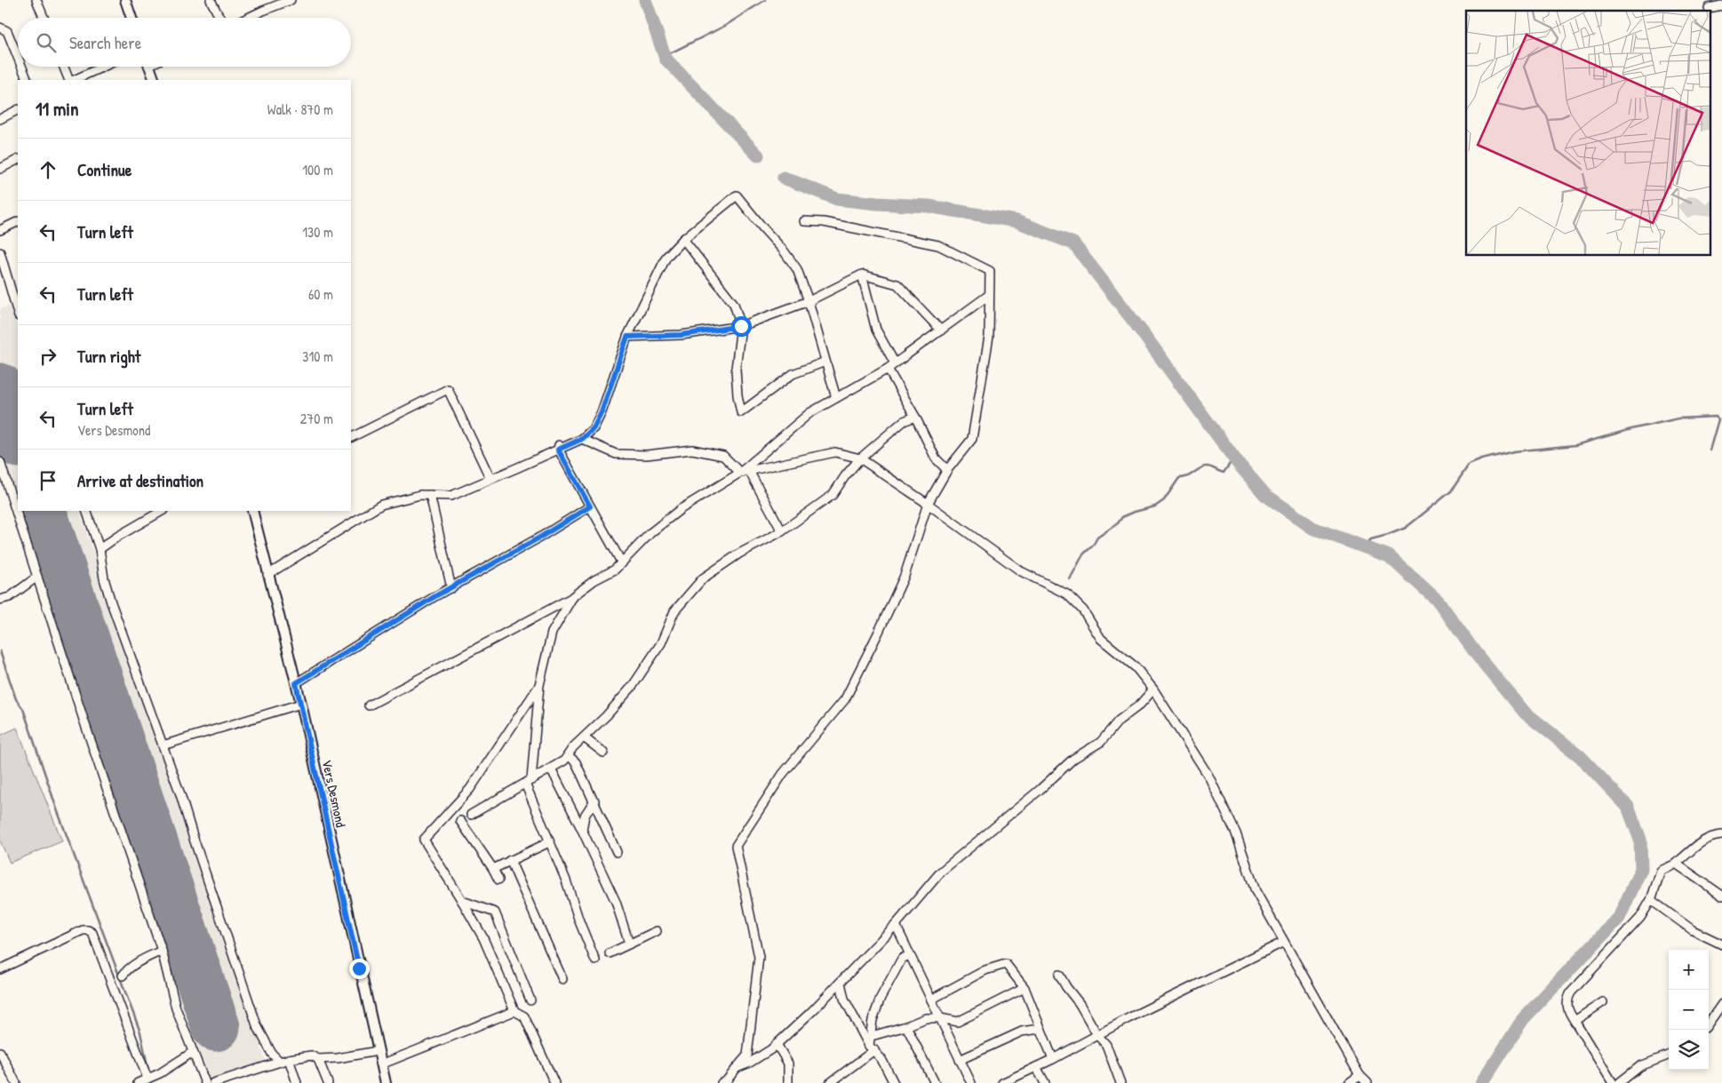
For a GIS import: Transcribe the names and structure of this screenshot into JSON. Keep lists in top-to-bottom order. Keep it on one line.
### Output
{"streets":{"main road":["Vers Desmond"]},"page":{"search":"Search here","heading":["11 min","Walk · 870 m"],"list":[["Continue","100 m"],["Turn left","130 m"],["Turn left","60 m"],["Turn right","310 m"],["Turn left","Vers Desmond","270 m"],"Arrive at destination"],"map_buttons":["+","−"]}}
